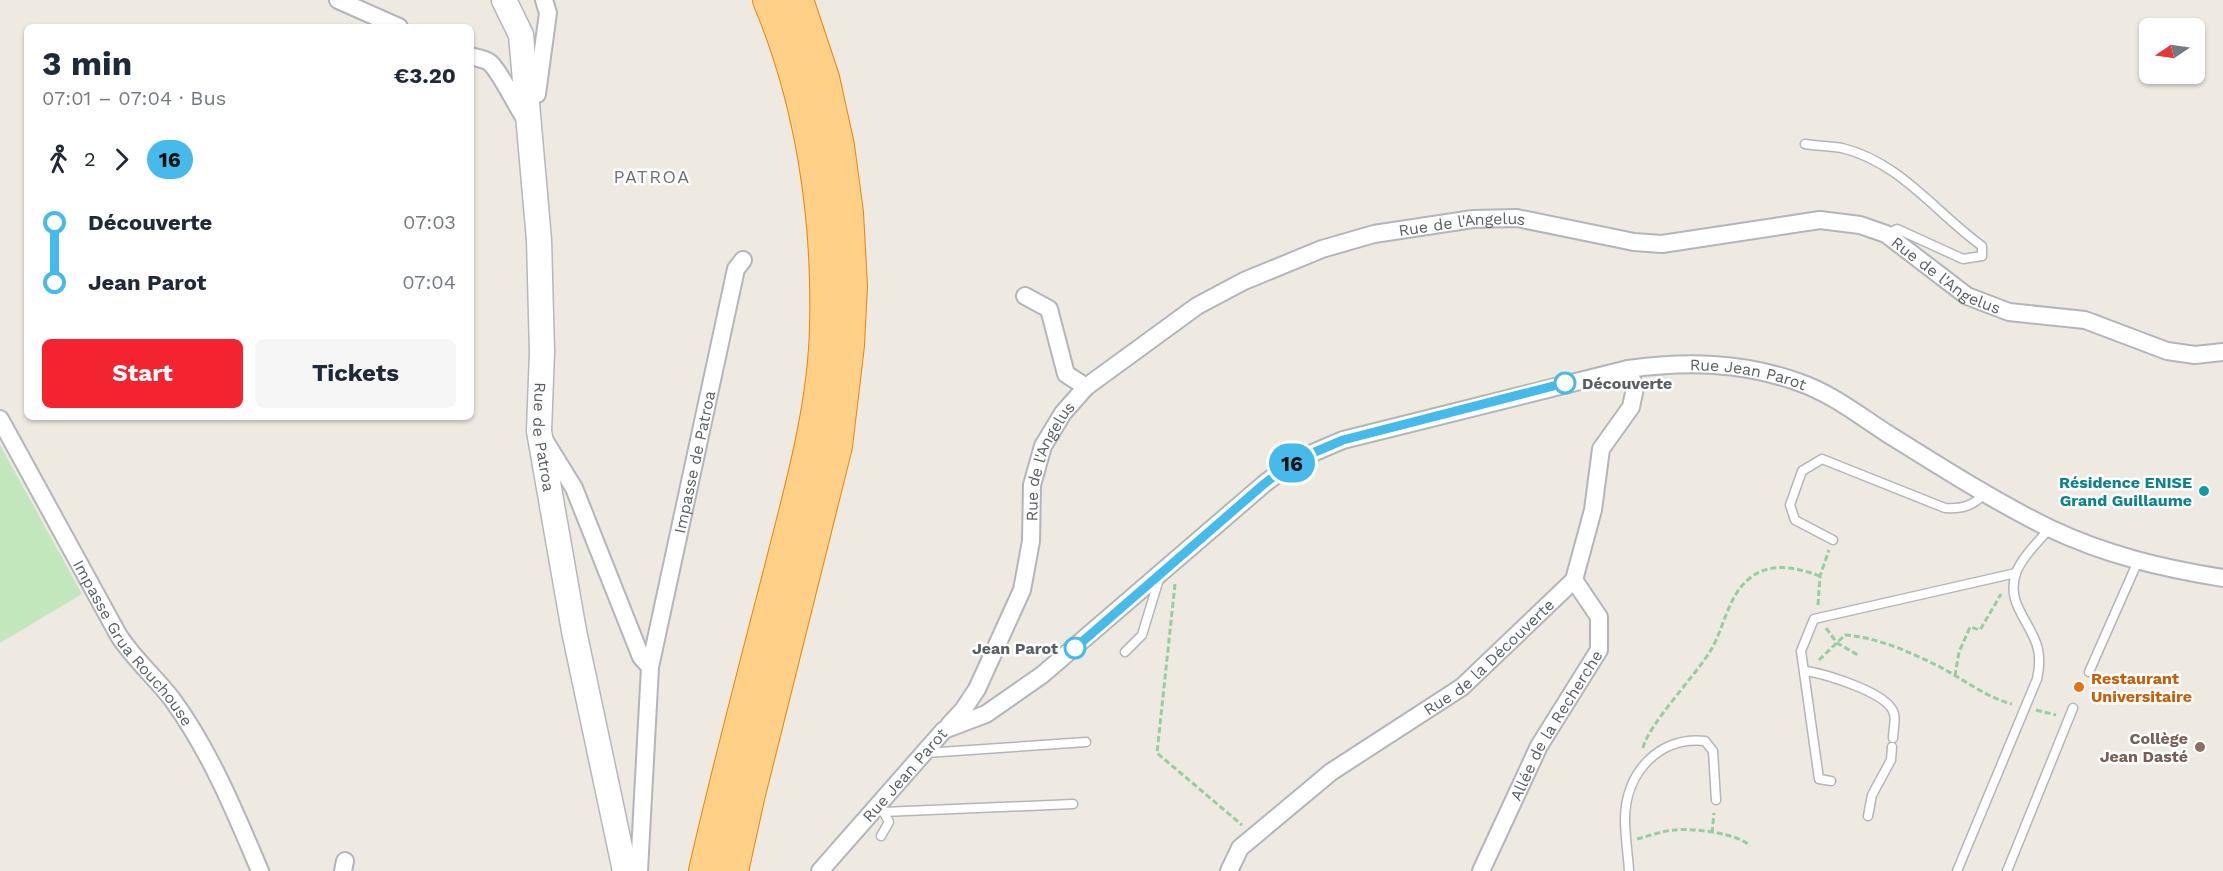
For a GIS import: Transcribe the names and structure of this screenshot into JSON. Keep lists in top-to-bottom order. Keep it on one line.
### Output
{"streets":{"street":["Rue de l'Angelus","Rue Jean Parot","Rue de Patroa","Impasse de Patroa","Impasse Grua Rouchouse","Rue de la Découverte","Allée de la Recherche"]},"crossings":[["Rue de l'Angelus","Rue Jean Parot"],["Rue de la Découverte","Allée de la Recherche"]],"districts":["PATROA"],"places":["Découverte","Résidence ENISE Grand Guillaume","Jean Parot","Restaurant Universitaire","Collège Jean Dasté"],"lines":["bus line 16"],"north":"left","page":{"on_map":"16","heading":["3 min","07:01 – 07:04 · Bus","€3.20"],"legs":["2","16"],"list":[{"name":"Découverte","value":"07:03"},{"name":"Jean Parot","value":"07:04"}],"buttons":["Start","Tickets"]}}
